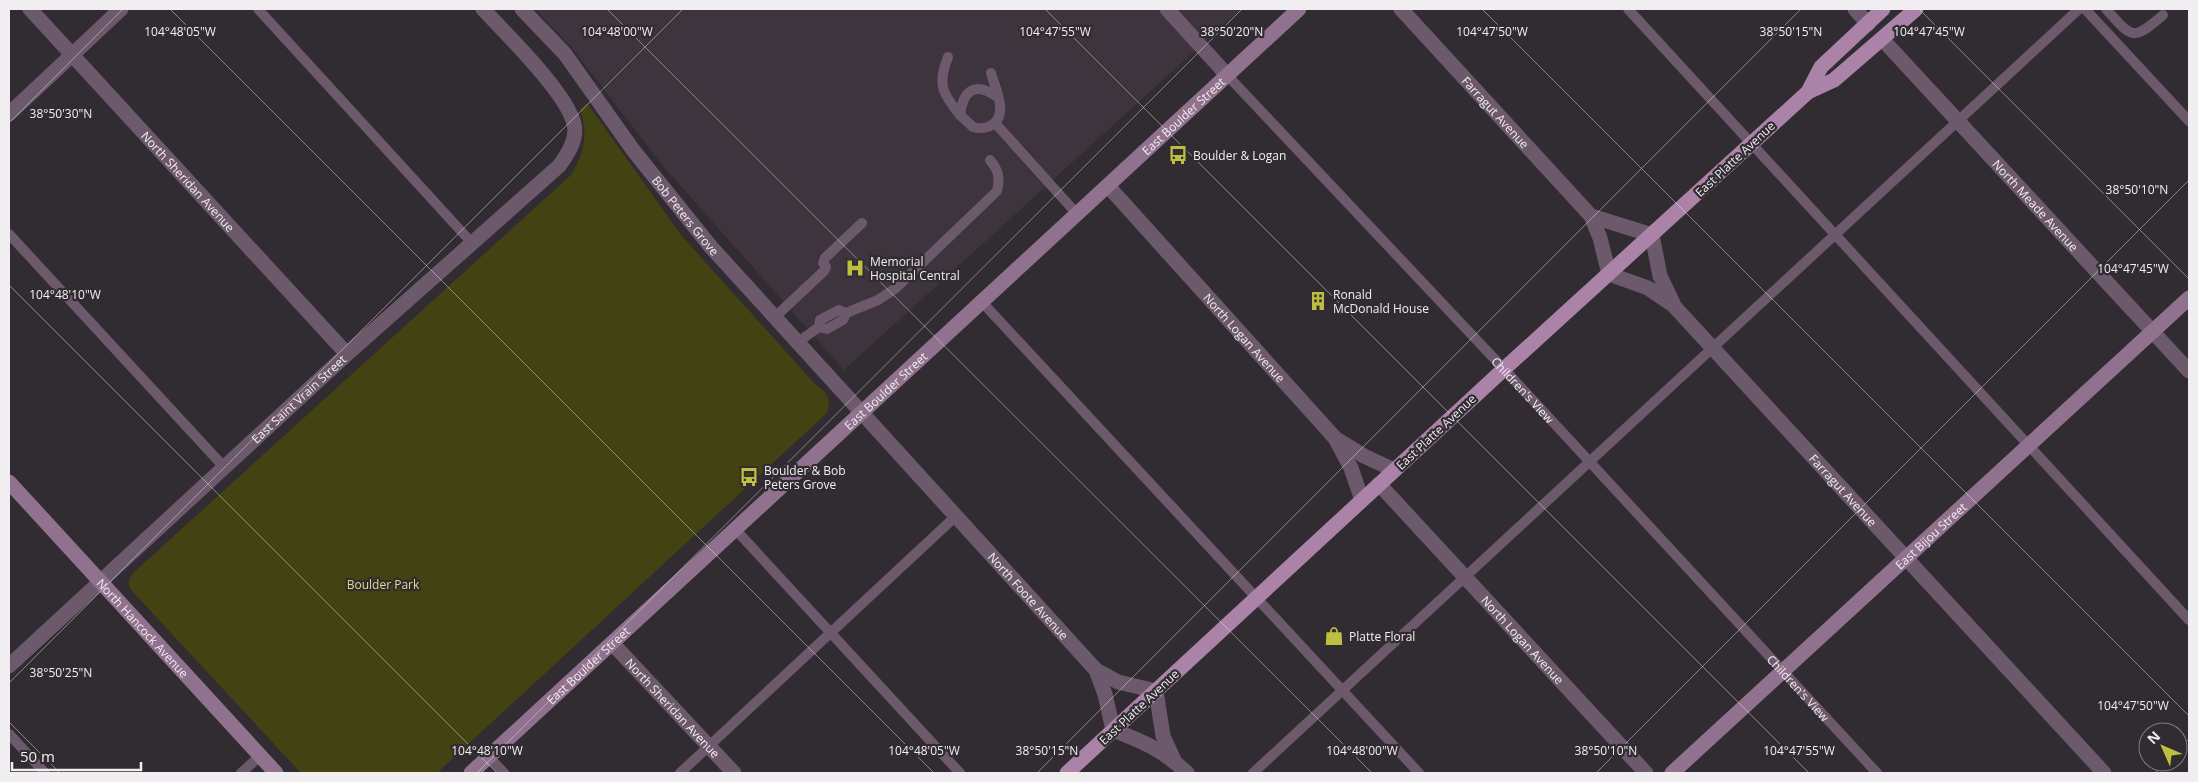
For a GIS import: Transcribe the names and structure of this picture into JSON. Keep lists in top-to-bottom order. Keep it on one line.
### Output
{"streets":{"main road":["East Platte Avenue"],"street":["Farragut Avenue","East Boulder Street","North Sheridan Avenue","North Meade Avenue","Bob Peters Grove","North Logan Avenue","Children's View","East Saint Vrain Street","East Bijou Street","North Foote Avenue","North Hancock Avenue"]},"crossings":[["Farragut Avenue","East Platte Avenue"],["Farragut Avenue","East Bijou Street"],["East Boulder Street","North Sheridan Avenue"],["East Boulder Street","Bob Peters Grove"],["East Boulder Street","North Logan Avenue"],["East Boulder Street","Children's View"],["East Boulder Street","North Foote Avenue"],["East Platte Avenue","North Meade Avenue"],["East Platte Avenue","North Logan Avenue"],["East Platte Avenue","Children's View"],["East Platte Avenue","North Foote Avenue"],["North Sheridan Avenue","East Saint Vrain Street"],["North Meade Avenue","East Bijou Street"],["Bob Peters Grove","North Foote Avenue"],["Children's View","East Bijou Street"],["East Saint Vrain Street","North Hancock Avenue"]],"parks":["Boulder Park"],"places":{"bus stop":["Boulder & Logan","Boulder & Bob Peters Grove"],"hospital":["Memorial Hospital Central"],"building":["Ronald McDonald House"],"shop":["Platte Floral"]},"scale_bar":"50 m","north":"top left","coordinates":["104°48'00\"W","104°48'05\"W","104°47'55\"W","38°50'20\"N","104°47'50\"W","38°50'15\"N","104°47'45\"W","38°50'30\"N","38°50'10\"N","104°48'10\"W","38°50'25\"N"]}
